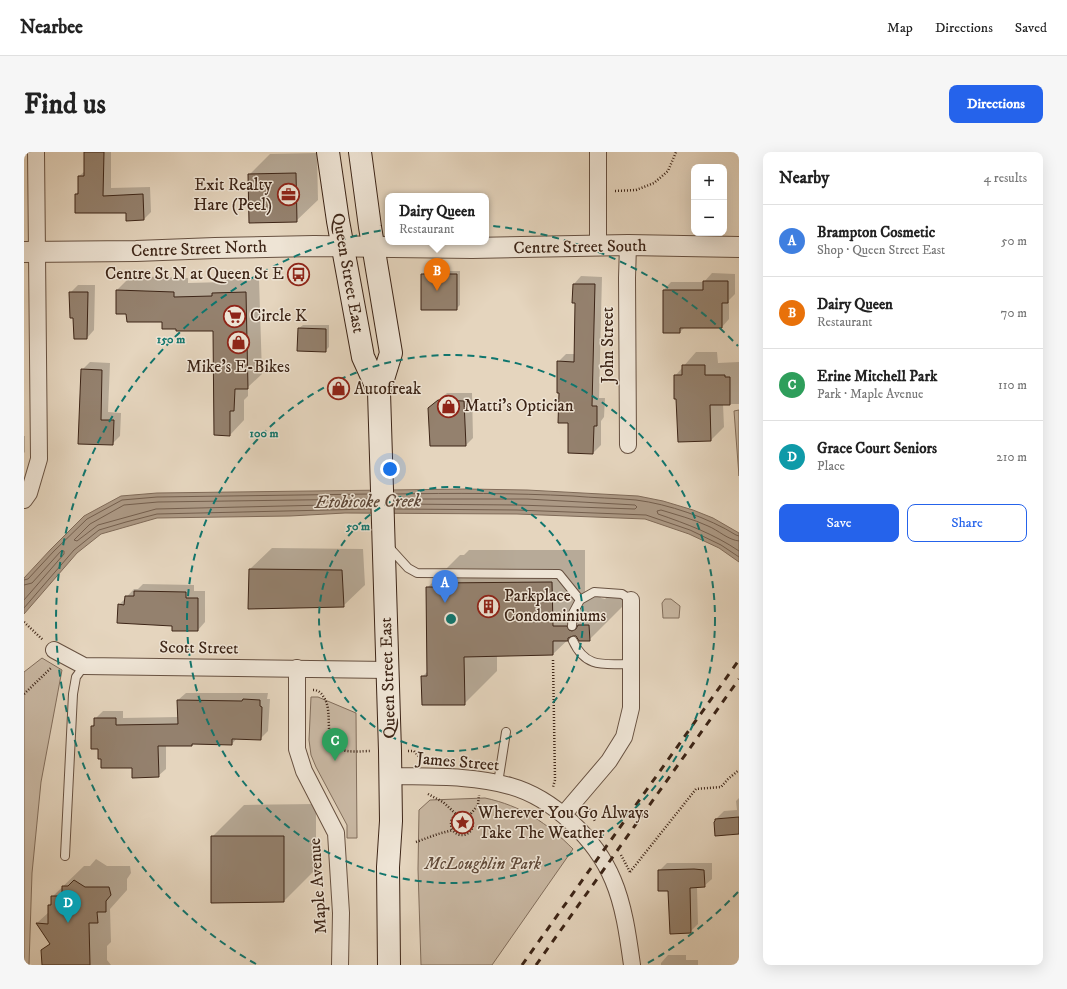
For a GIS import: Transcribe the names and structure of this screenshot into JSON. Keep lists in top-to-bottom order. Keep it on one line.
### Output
{"streets":{"main road":["Queen Street East"],"street":["Centre Street South","Centre Street North","John Street","Scott Street","James Street","Maple Avenue"]},"crossings":[["Centre Street South","Centre Street North"],["Centre Street South","Queen Street East"],["Centre Street South","John Street"],["Centre Street North","Queen Street East"],["Queen Street East","Scott Street"],["Queen Street East","James Street"],["Scott Street","Maple Avenue"]],"water":["Etobicoke Creek"],"parks":["McLoughlin Park"],"places":{"office":["Exit Realty Hare (Peel)"],"bus stop":["Centre St N at Queen St E"],"supermarket":["Circle K"],"shop":["Mike's E-Bikes","Autofreak","Matti's Optician"],"building":["Parkplace Condominiums"],"place":["Wherever You Go Always Take The Weather"]},"page":{"header":"Nearbee","nav":["Map","Directions","Saved"],"buttons":["Directions",["Save","Share"]],"title":"Find us","heading":["Nearby","4 results"],"map_buttons":["+","−"],"popup":["Dairy Queen","Restaurant"],"list":[{"mark":"A","name":"Brampton Cosmetic","note":"Shop · Queen Street East","value":"50 m"},{"mark":"B","name":"Dairy Queen","note":"Restaurant","value":"70 m"},{"mark":"C","name":"Erine Mitchell Park","note":"Park · Maple Avenue","value":"110 m"},{"mark":"D","name":"Grace Court Seniors","note":"Place","value":"210 m"}],"pins":["B","A","C","D"]},"rings":["150 m","100 m","50 m"]}
